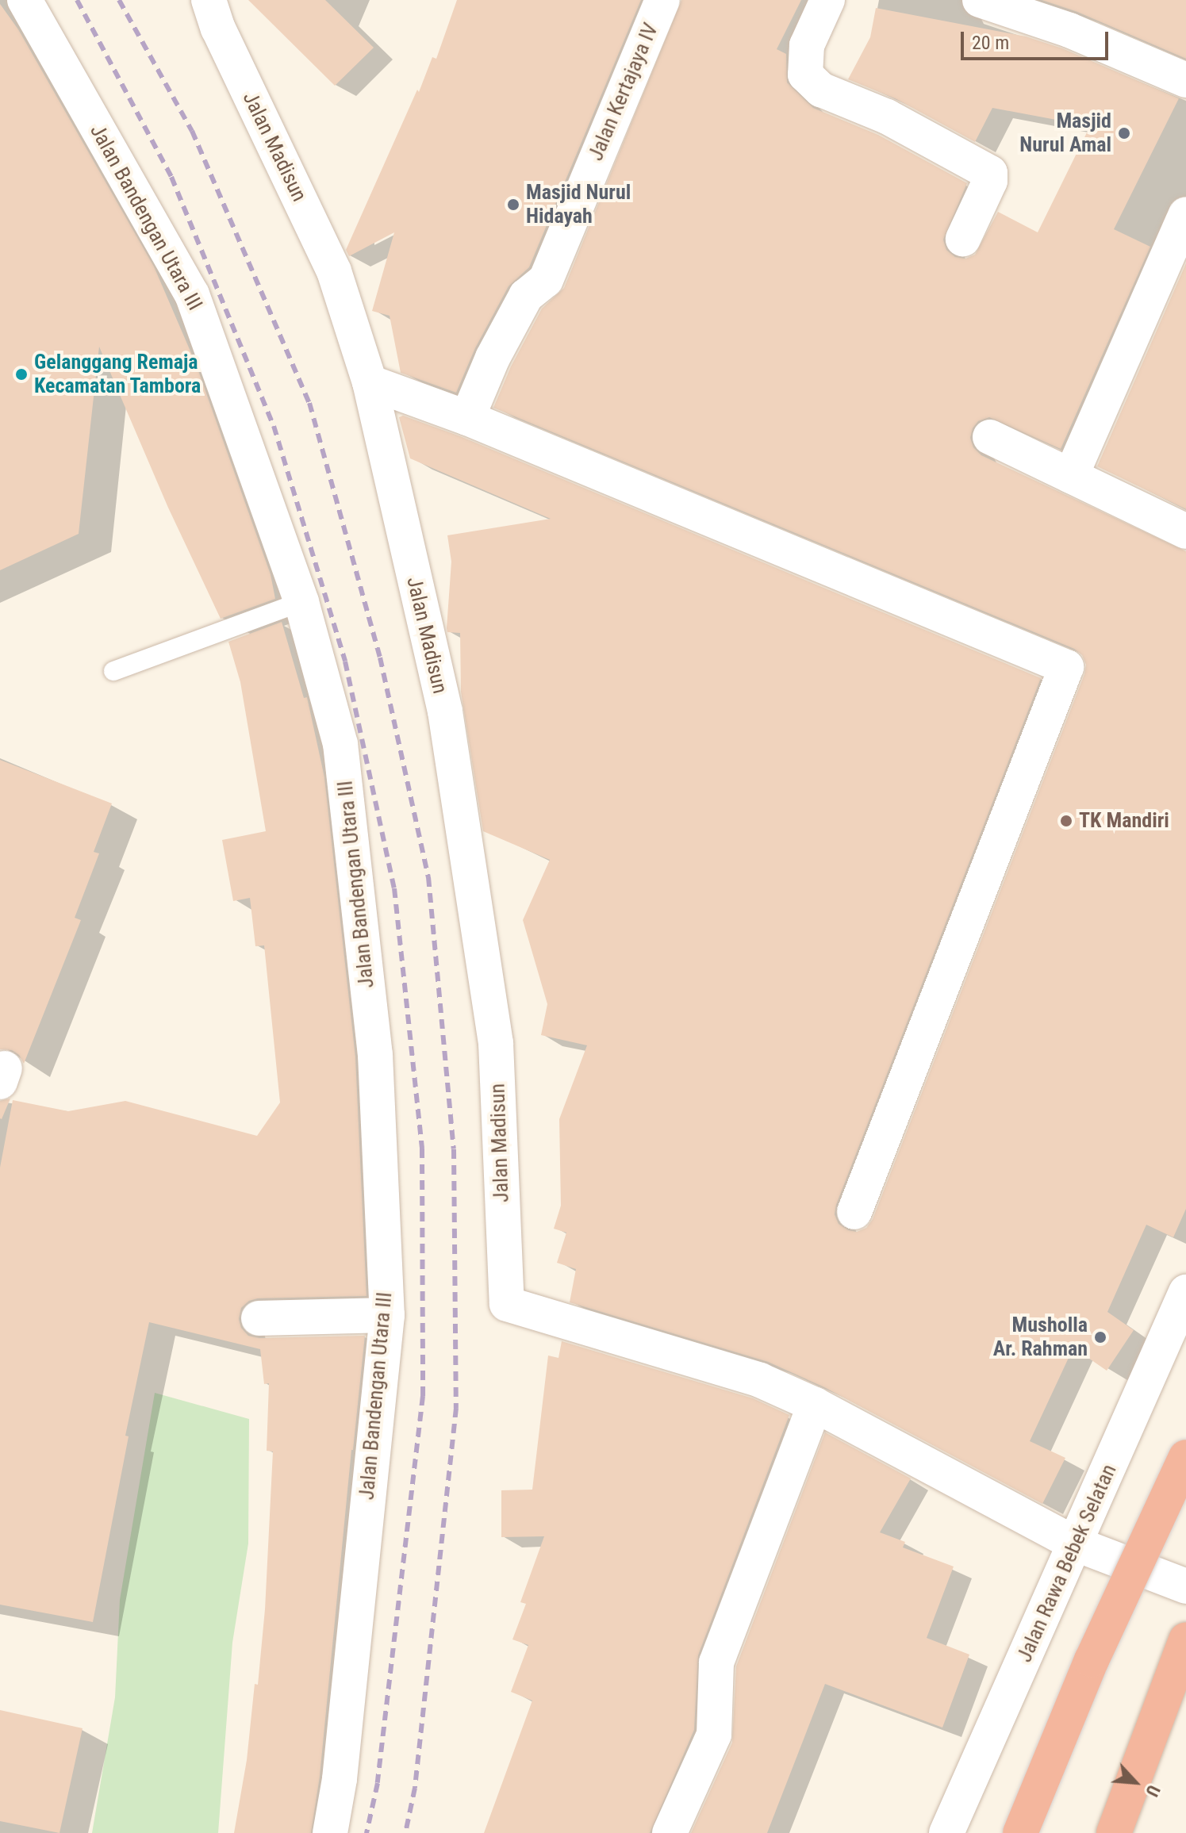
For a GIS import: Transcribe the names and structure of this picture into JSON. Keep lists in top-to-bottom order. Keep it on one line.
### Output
{"streets":{"street":["Jalan Kertajaya IV","Jalan Madisun","Jalan Bandengan Utara III","Jalan Rawa Bebek Selatan"]},"places":["Masjid Nurul Amal","Masjid Nurul Hidayah","Gelanggang Remaja Kecamatan Tambora","TK Mandiri","Musholla Ar. Rahman"],"scale_bar":"20 m","north":"bottom right"}
